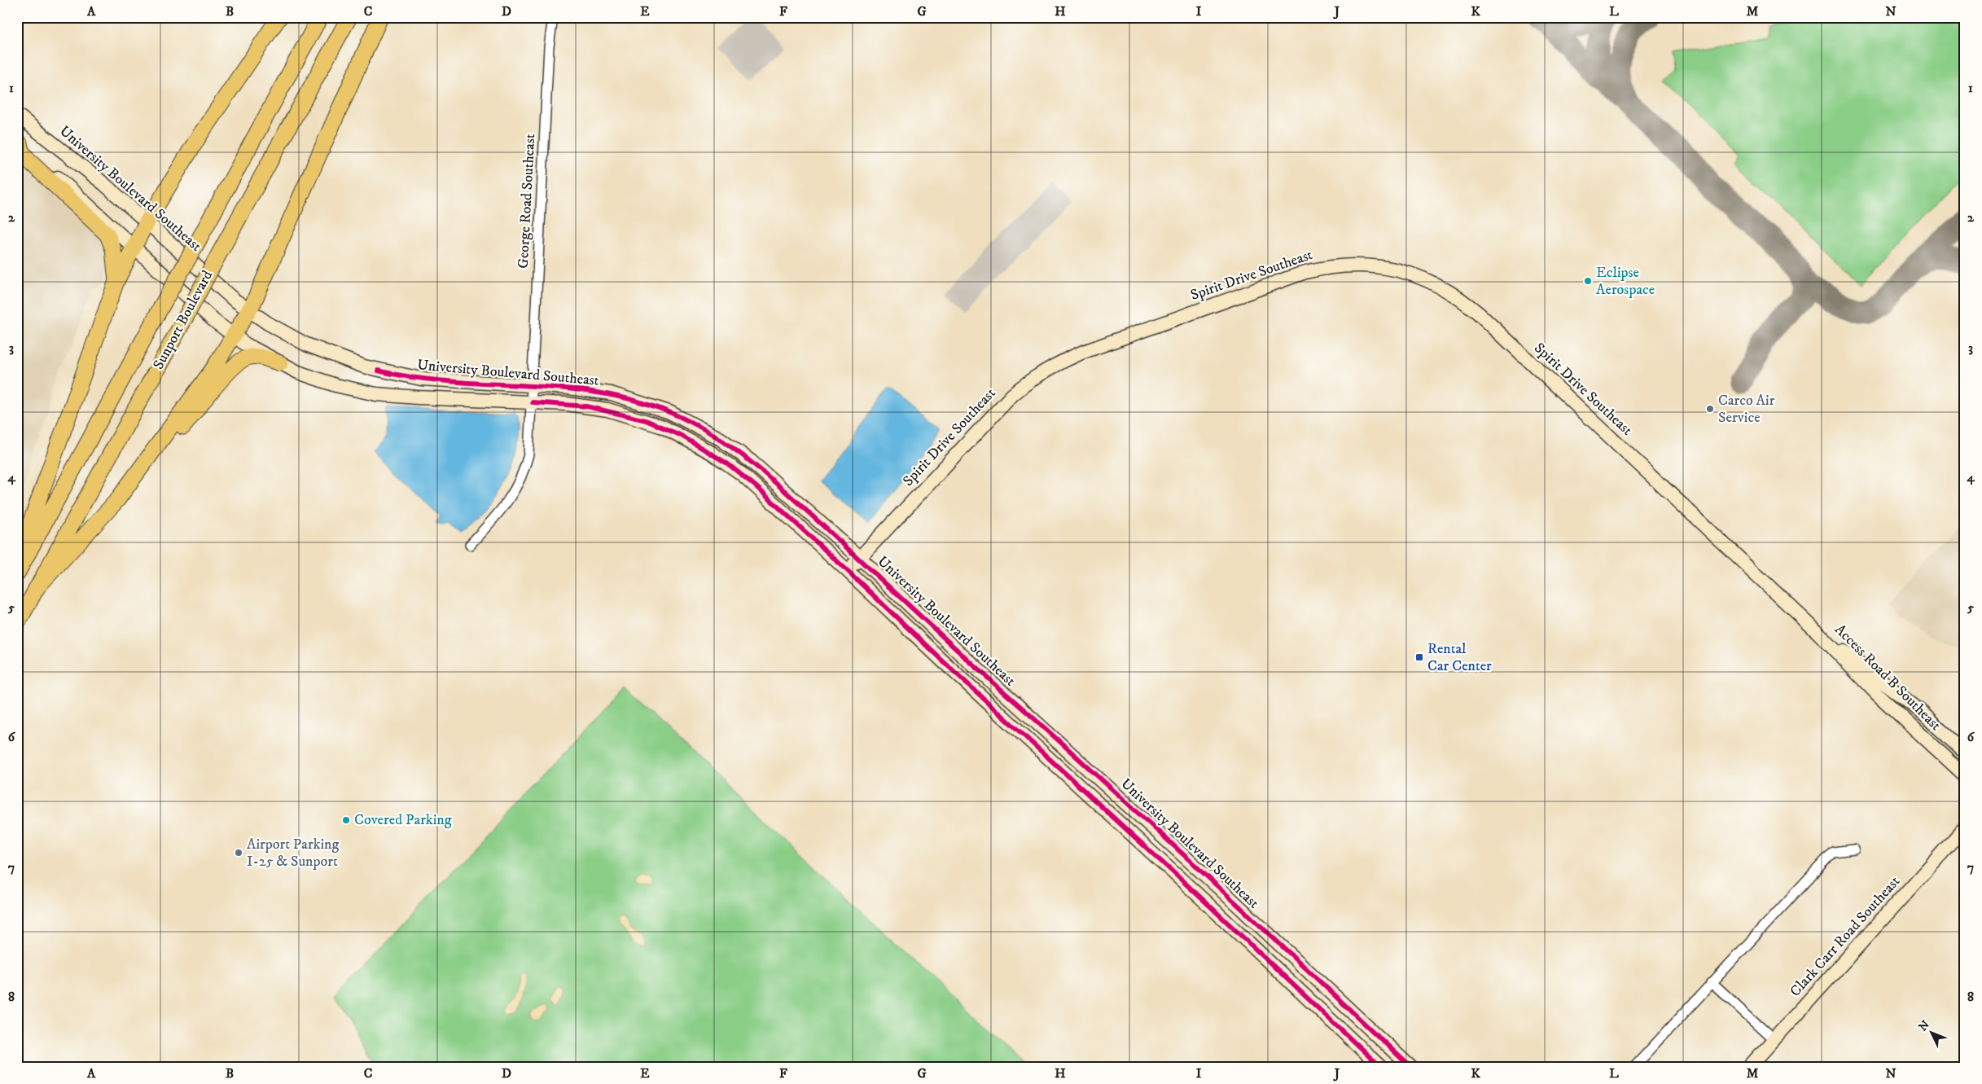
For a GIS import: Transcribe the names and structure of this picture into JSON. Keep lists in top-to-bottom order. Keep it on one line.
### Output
{"streets":{"main road":["University Boulevard Southeast","Spirit Drive Southeast","Sunport Boulevard","Access Road B Southeast","Clark Carr Road Southeast"],"street":["George Road Southeast"]},"crossings":[["University Boulevard Southeast","George Road Southeast"],["University Boulevard Southeast","Spirit Drive Southeast"],["Spirit Drive Southeast","Access Road B Southeast"]],"places":{"other":["Eclipse Aerospace","Carco Air Service","Covered Parking","Airport Parking I-25 & Sunport"],"transit":["Rental Car Center"]},"north":"top left","grid":{"columns":["A","B","C","D","E","F","G","H","I","J","K","L","M","N"],"rows":["1","2","3","4","5","6","7","8"]}}
